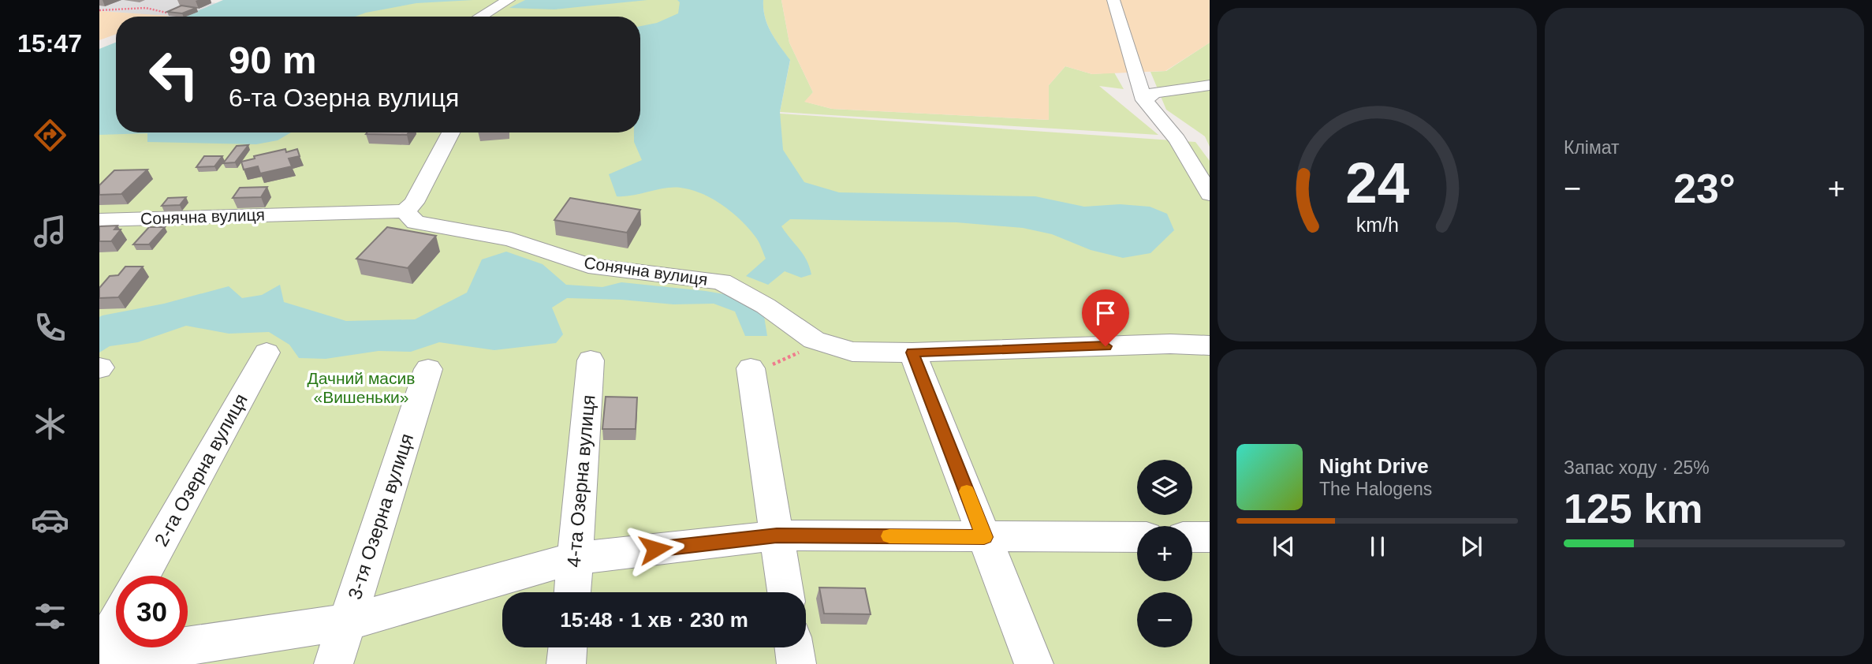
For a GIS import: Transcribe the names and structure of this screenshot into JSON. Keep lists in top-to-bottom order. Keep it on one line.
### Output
{"streets":{"street":["Сонячна вулиця","2-га Озерна вулиця","4-та Озерна вулиця","3-тя Озерна вулиця"]},"parks":["Дачний масив «Вишеньки»"],"page":{"tabs":"15:47","tile":["Клімат",["Запас ходу · 25%","125 km"]],"turn":["90 m","6-та Озерна вулиця"],"heat":["−","23°","+"],"song":["Night Drive","The Halogens"],"map_buttons":["+","−"],"limit":"30","trip":"15:48 · 1 хв · 230 m","gauge":["24","km/h"]}}
